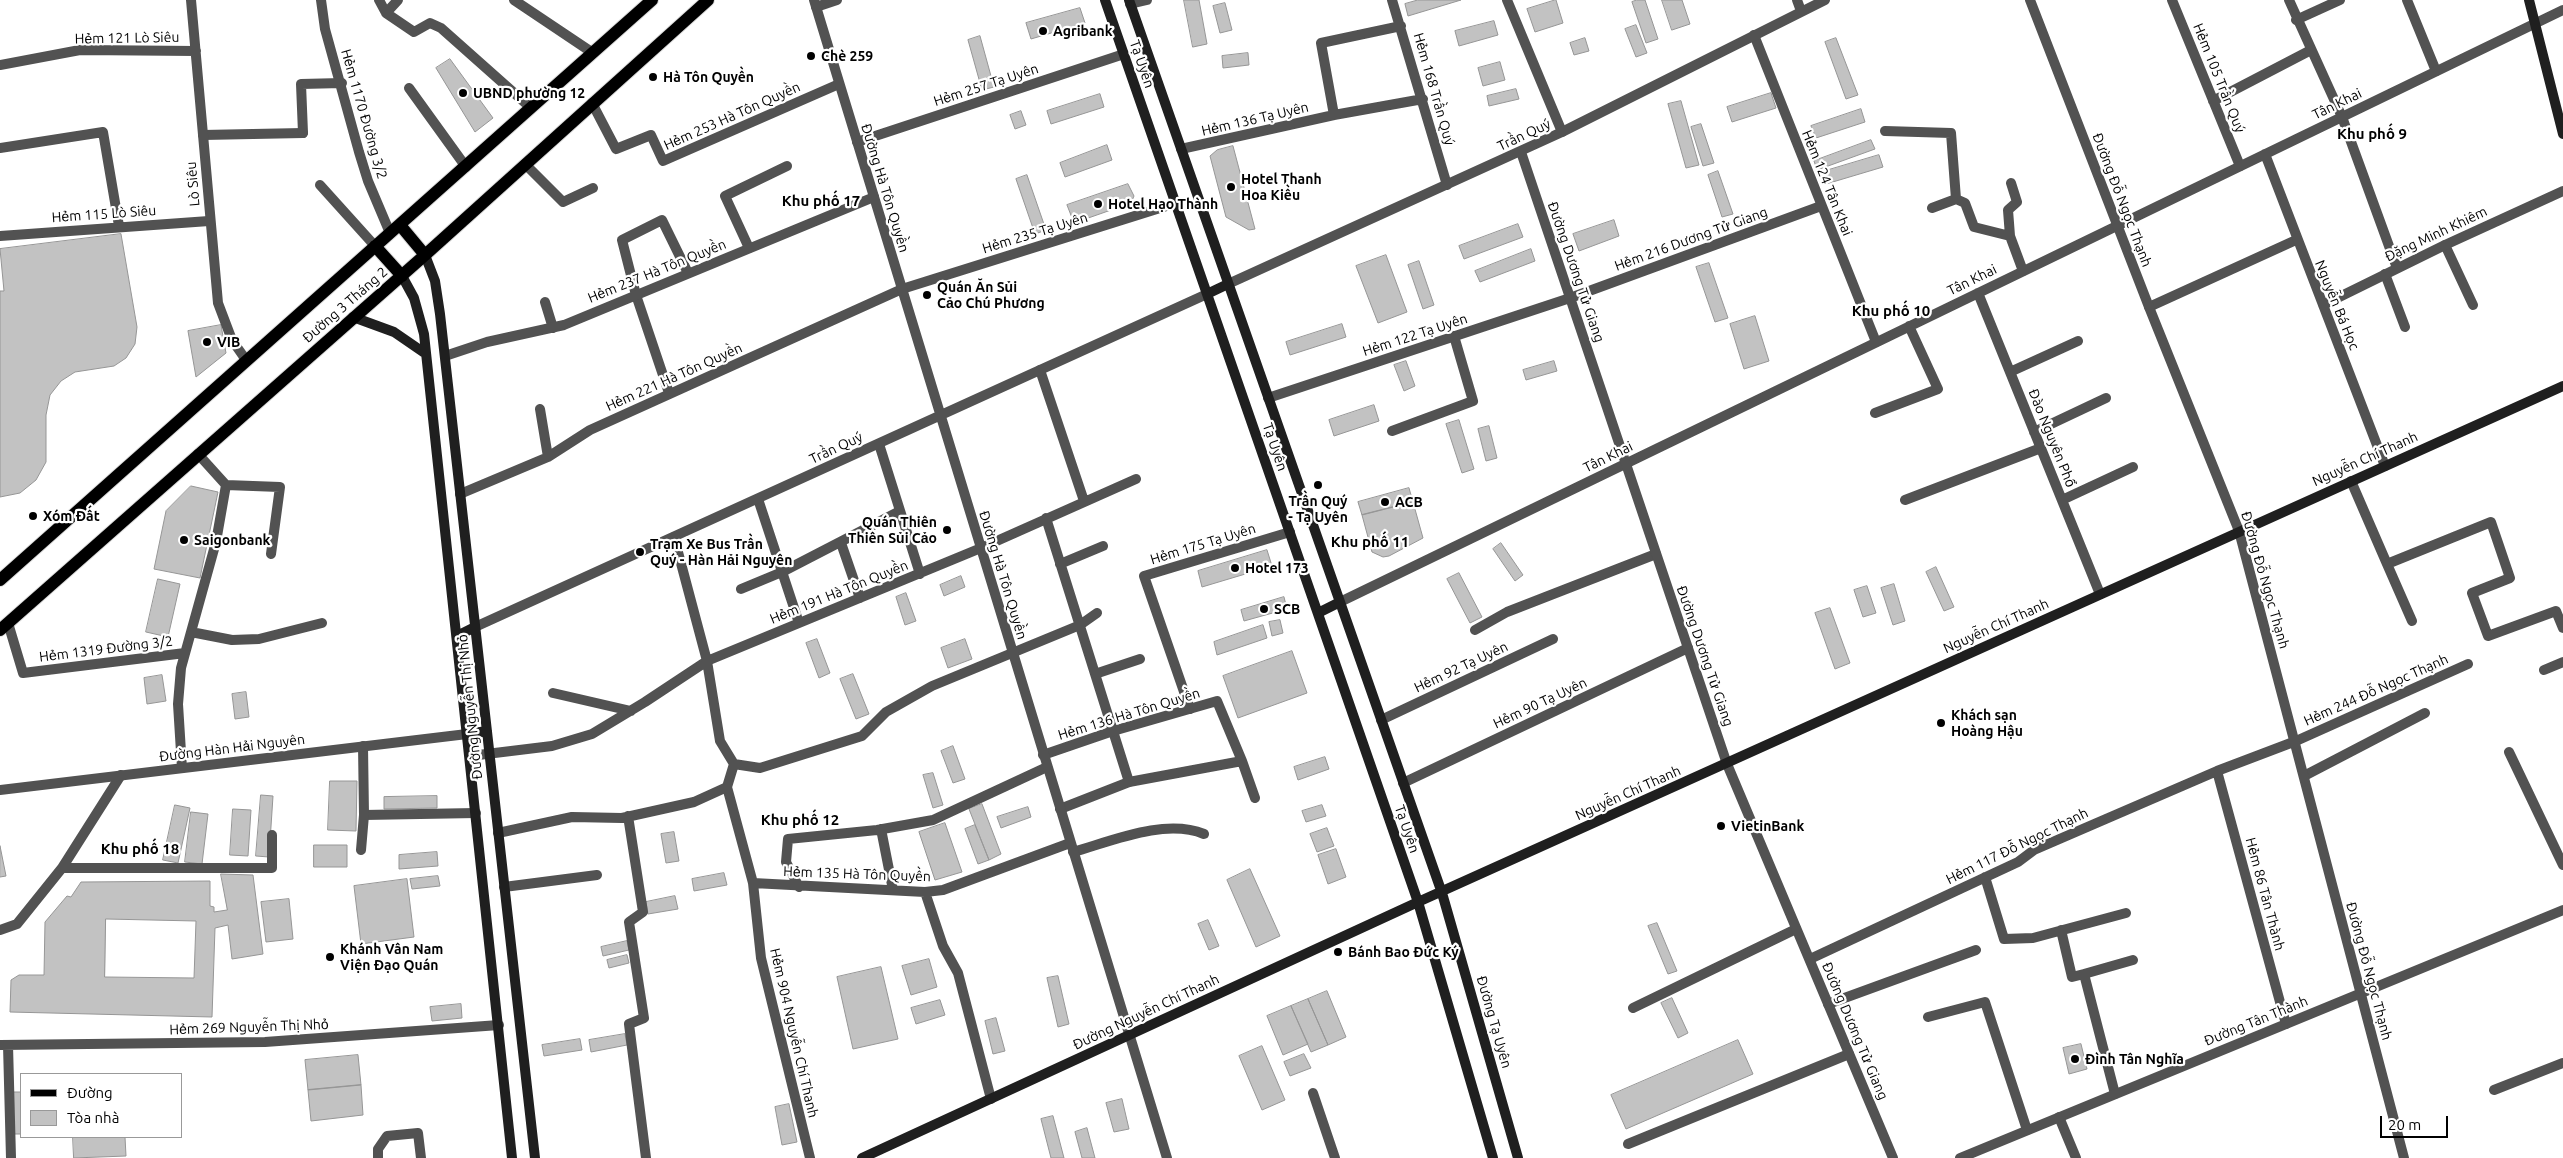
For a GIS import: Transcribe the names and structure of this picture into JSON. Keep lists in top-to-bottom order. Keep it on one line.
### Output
{"streets":{"main road":["Tạ Uyên","Đường 3 Tháng 2","Nguyễn Chí Thanh","Đường Nguyễn Thị Nhỏ","Đường Nguyễn Chí Thanh","Đường Tạ Uyên"],"street":["Hẻm 121 Lò Siêu","Hẻm 105 Trần Quý","Hẻm 257 Tạ Uyên","Hẻm 168 Trần Quý","Tân Khai","Hẻm 1170 Đường 3/2","Hẻm 253 Hà Tôn Quyền","Hẻm 136 Tạ Uyên","Trần Quý","Hẻm 124 Tân Khai","Lò Siêu","Đường Hà Tôn Quyền","Đường Đỗ Ngọc Thạnh","Hẻm 115 Lò Siêu","Hẻm 235 Tạ Uyên","Đặng Minh Khiêm","Hẻm 216 Dương Tử Giang","Hẻm 237 Hà Tôn Quyền","Đường Dương Tử Giang","Nguyễn Bá Học","Hẻm 122 Tạ Uyên","Hẻm 221 Hà Tôn Quyền","Đào Nguyên Phổ","Hẻm 175 Tạ Uyên","Hẻm 191 Hà Tôn Quyền","Hẻm 1319 Đường 3/2","Hẻm 92 Tạ Uyên","Hẻm 244 Đỗ Ngọc Thạnh","Hẻm 90 Tạ Uyên","Hẻm 136 Hà Tôn Quyền","Đường Hàn Hải Nguyên","Hẻm 117 Đỗ Ngọc Thạnh","Hẻm 135 Hà Tôn Quyền","Hẻm 86 Tân Thành","Đường Tân Thành","Hẻm 269 Nguyễn Thị Nhỏ","Hẻm 904 Nguyễn Chí Thanh"]},"crossings":[["Hẻm 121 Lò Siêu","Lò Siêu"],["Tạ Uyên","Hẻm 257 Tạ Uyên"],["Tạ Uyên","Tân Khai"],["Tạ Uyên","Hẻm 136 Tạ Uyên"],["Tạ Uyên","Trần Quý"],["Tạ Uyên","Hẻm 235 Tạ Uyên"],["Tạ Uyên","Hẻm 122 Tạ Uyên"],["Tạ Uyên","Nguyễn Chí Thanh"],["Tạ Uyên","Hẻm 175 Tạ Uyên"],["Tạ Uyên","Hẻm 92 Tạ Uyên"],["Tạ Uyên","Hẻm 90 Tạ Uyên"],["Tạ Uyên","Đường Nguyễn Chí Thanh"],["Tạ Uyên","Đường Tạ Uyên"],["Hẻm 105 Trần Quý","Tân Khai"],["Hẻm 257 Tạ Uyên","Đường Hà Tôn Quyền"],["Hẻm 168 Trần Quý","Hẻm 136 Tạ Uyên"],["Hẻm 168 Trần Quý","Trần Quý"],["Tân Khai","Hẻm 124 Tân Khai"],["Tân Khai","Đường Đỗ Ngọc Thạnh"],["Tân Khai","Đường Dương Tử Giang"],["Tân Khai","Nguyễn Bá Học"],["Tân Khai","Đào Nguyên Phổ"],["Hẻm 1170 Đường 3/2","Đường 3 Tháng 2"],["Hẻm 253 Hà Tôn Quyền","Đường Hà Tôn Quyền"],["Hẻm 253 Hà Tôn Quyền","Đường 3 Tháng 2"],["Trần Quý","Hẻm 124 Tân Khai"],["Trần Quý","Đường Hà Tôn Quyền"],["Trần Quý","Đường Dương Tử Giang"],["Trần Quý","Đường Nguyễn Thị Nhỏ"],["Hẻm 124 Tân Khai","Hẻm 216 Dương Tử Giang"],["Lò Siêu","Hẻm 115 Lò Siêu"],["Lò Siêu","Đường 3 Tháng 2"],["Đường Hà Tôn Quyền","Hẻm 235 Tạ Uyên"],["Đường Hà Tôn Quyền","Hẻm 237 Hà Tôn Quyền"],["Đường Hà Tôn Quyền","Hẻm 221 Hà Tôn Quyền"],["Đường Hà Tôn Quyền","Hẻm 191 Hà Tôn Quyền"],["Đường Hà Tôn Quyền","Hẻm 136 Hà Tôn Quyền"],["Đường Hà Tôn Quyền","Hẻm 135 Hà Tôn Quyền"],["Đường Hà Tôn Quyền","Đường Nguyễn Chí Thanh"],["Đường Đỗ Ngọc Thạnh","Nguyễn Chí Thanh"],["Đường Đỗ Ngọc Thạnh","Hẻm 244 Đỗ Ngọc Thạnh"],["Đường Đỗ Ngọc Thạnh","Hẻm 117 Đỗ Ngọc Thạnh"],["Đường Đỗ Ngọc Thạnh","Đường Tân Thành"],["Hẻm 235 Tạ Uyên","Hẻm 221 Hà Tôn Quyền"],["Đặng Minh Khiêm","Nguyễn Bá Học"],["Hẻm 216 Dương Tử Giang","Đường Dương Tử Giang"],["Hẻm 216 Dương Tử Giang","Hẻm 122 Tạ Uyên"],["Hẻm 237 Hà Tôn Quyền","Đường Nguyễn Thị Nhỏ"],["Đường Dương Tử Giang","Hẻm 122 Tạ Uyên"],["Đường Dương Tử Giang","Nguyễn Chí Thanh"],["Đường Dương Tử Giang","Hẻm 90 Tạ Uyên"],["Đường Dương Tử Giang","Hẻm 117 Đỗ Ngọc Thạnh"],["Đường 3 Tháng 2","Hẻm 1319 Đường 3/2"],["Đường 3 Tháng 2","Đường Nguyễn Thị Nhỏ"],["Nguyễn Bá Học","Nguyễn Chí Thanh"],["Hẻm 221 Hà Tôn Quyền","Đường Nguyễn Thị Nhỏ"],["Đào Nguyên Phổ","Nguyễn Chí Thanh"],["Nguyễn Chí Thanh","Đường Nguyễn Chí Thanh"],["Nguyễn Chí Thanh","Đường Tạ Uyên"],["Hẻm 175 Tạ Uyên","Hẻm 136 Hà Tôn Quyền"],["Hẻm 191 Hà Tôn Quyền","Đường Nguyễn Thị Nhỏ"],["Hẻm 244 Đỗ Ngọc Thạnh","Hẻm 117 Đỗ Ngọc Thạnh"],["Đường Nguyễn Thị Nhỏ","Đường Hàn Hải Nguyên"],["Đường Nguyễn Thị Nhỏ","Hẻm 269 Nguyễn Thị Nhỏ"],["Hẻm 117 Đỗ Ngọc Thạnh","Hẻm 86 Tân Thành"],["Hẻm 135 Hà Tôn Quyền","Hẻm 904 Nguyễn Chí Thanh"],["Hẻm 86 Tân Thành","Đường Tân Thành"],["Đường Nguyễn Chí Thanh","Đường Tạ Uyên"]],"districts":["Khu phố 9","Khu phố 17","Khu phố 10","Khu phố 11","Khu phố 12","Khu phố 18"],"places":["Agribank","Chè 259","Hà Tôn Quyền","UBND phường 12","Hotel Thanh Hoa Kiều","Hotel Hạo Thành","Quán Ăn Sủi Cảo Chú Phương","VIB","Trần Quý - Tạ Uyên","ACB","Xóm Đất","Quán Thiên Thiên Sủi Cảo","Saigonbank","Trạm Xe Bus Trần Quý - Hàn Hải Nguyên","Hotel 173","SCB","Khách sạn Hoàng Hậu","VietinBank","Bánh Bao Đức Ký","Khánh Vân Nam Viện Đạo Quán","Đình Tân Nghĩa"],"legend":["Đường","Tòa nhà"],"scale_bar":"20 m"}
